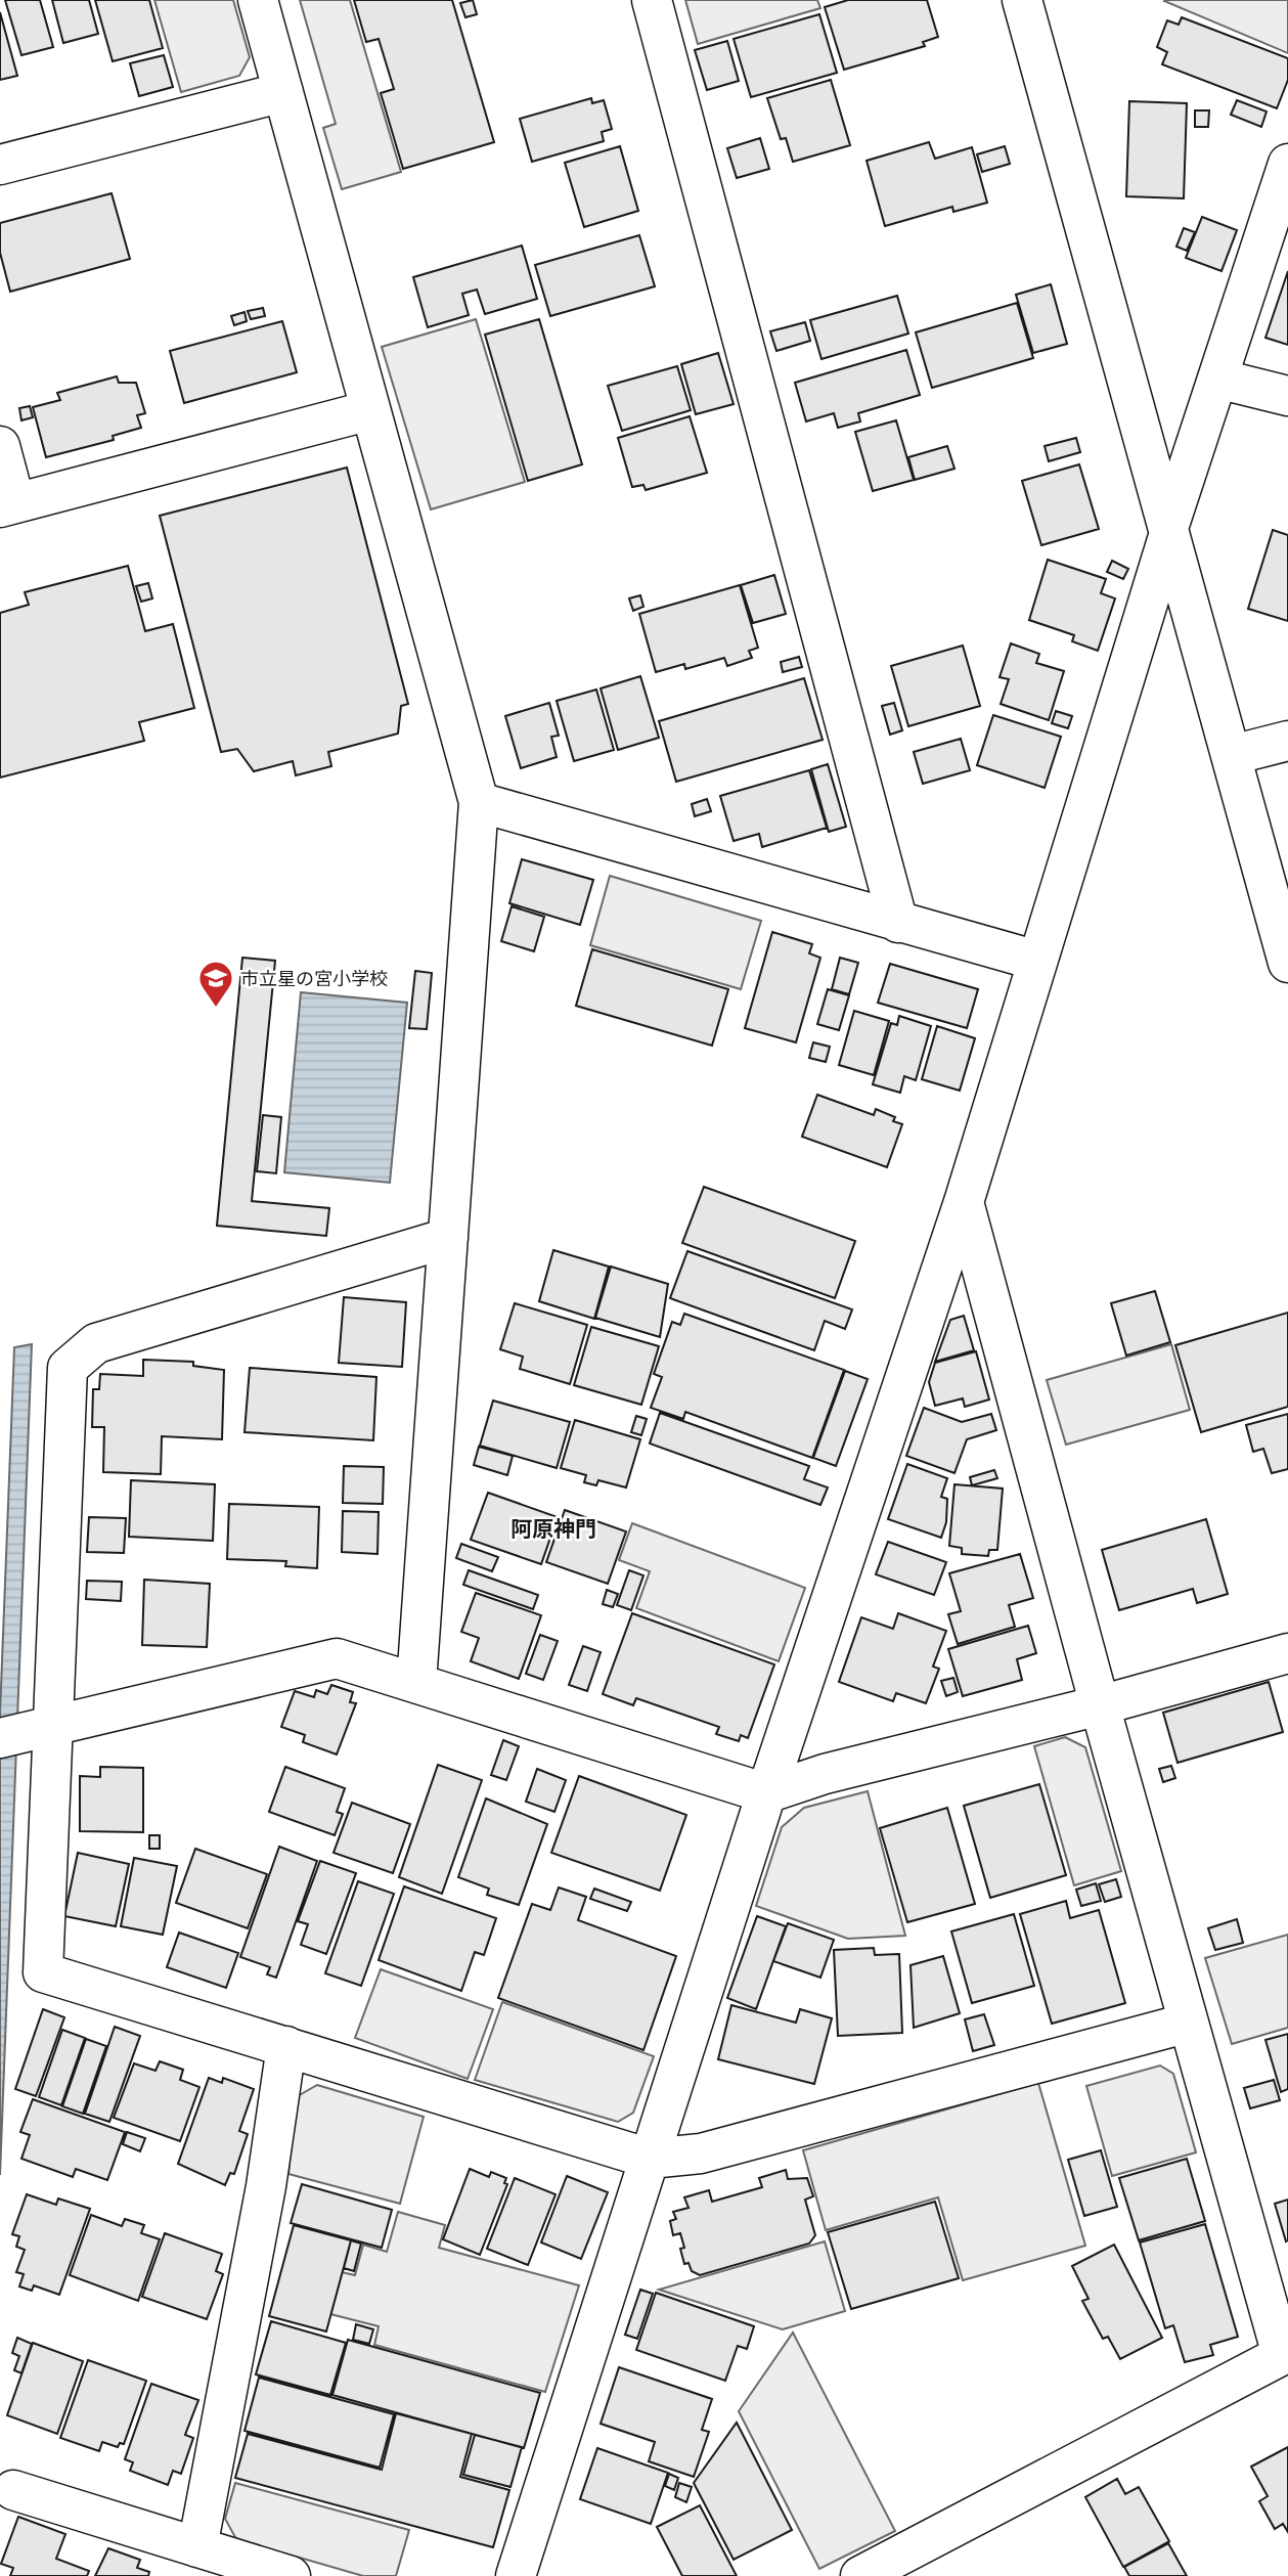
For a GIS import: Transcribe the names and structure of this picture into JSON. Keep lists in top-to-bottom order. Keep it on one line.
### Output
{"districts":["阿原神門"],"places":{"school or university":["市立星の宮小学校"]}}
